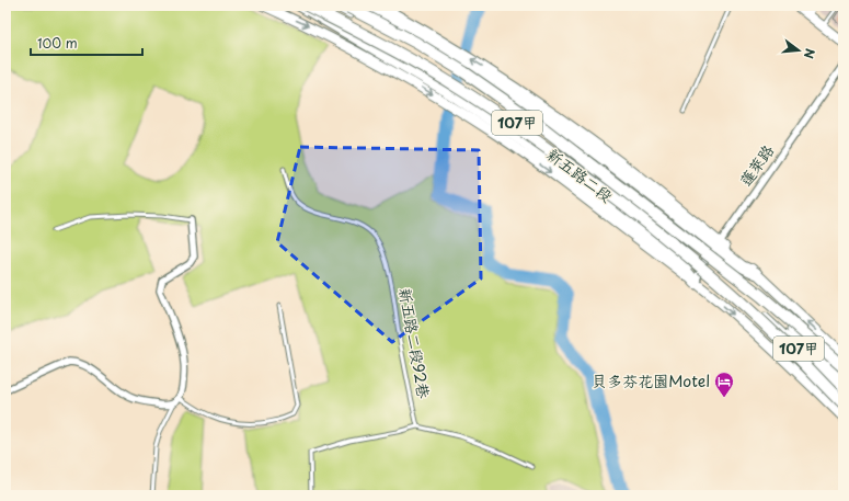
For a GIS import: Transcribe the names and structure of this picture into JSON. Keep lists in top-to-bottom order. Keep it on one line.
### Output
{"streets":{"main road":["107甲","新五路二段"],"street":["蓬萊路"],"lane":["新五路二段92巷"]},"crossings":[["107甲","蓬萊路"],["蓬萊路","新五路二段"]],"places":{"hotel":["貝多芬花園Motel"]},"scale_bar":"100 m","north":"right"}
